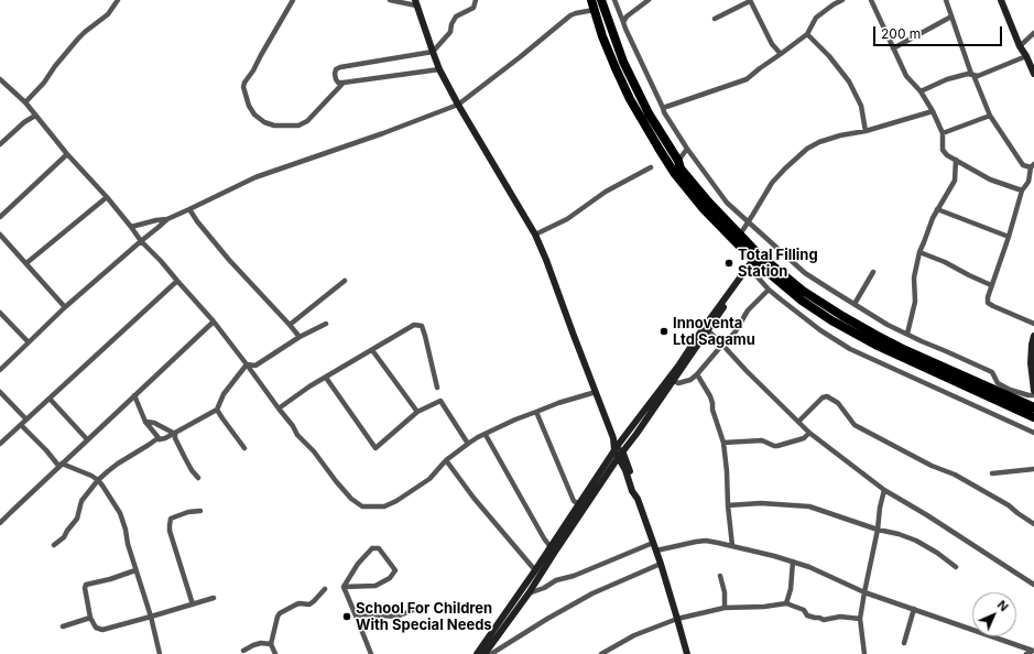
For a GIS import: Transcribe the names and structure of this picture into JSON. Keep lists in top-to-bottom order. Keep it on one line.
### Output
{"places":["Total Filling Station","Innoventa Ltd Sagamu","School For Children With Special Needs"],"scale_bar":"200 m","north":"top right"}
